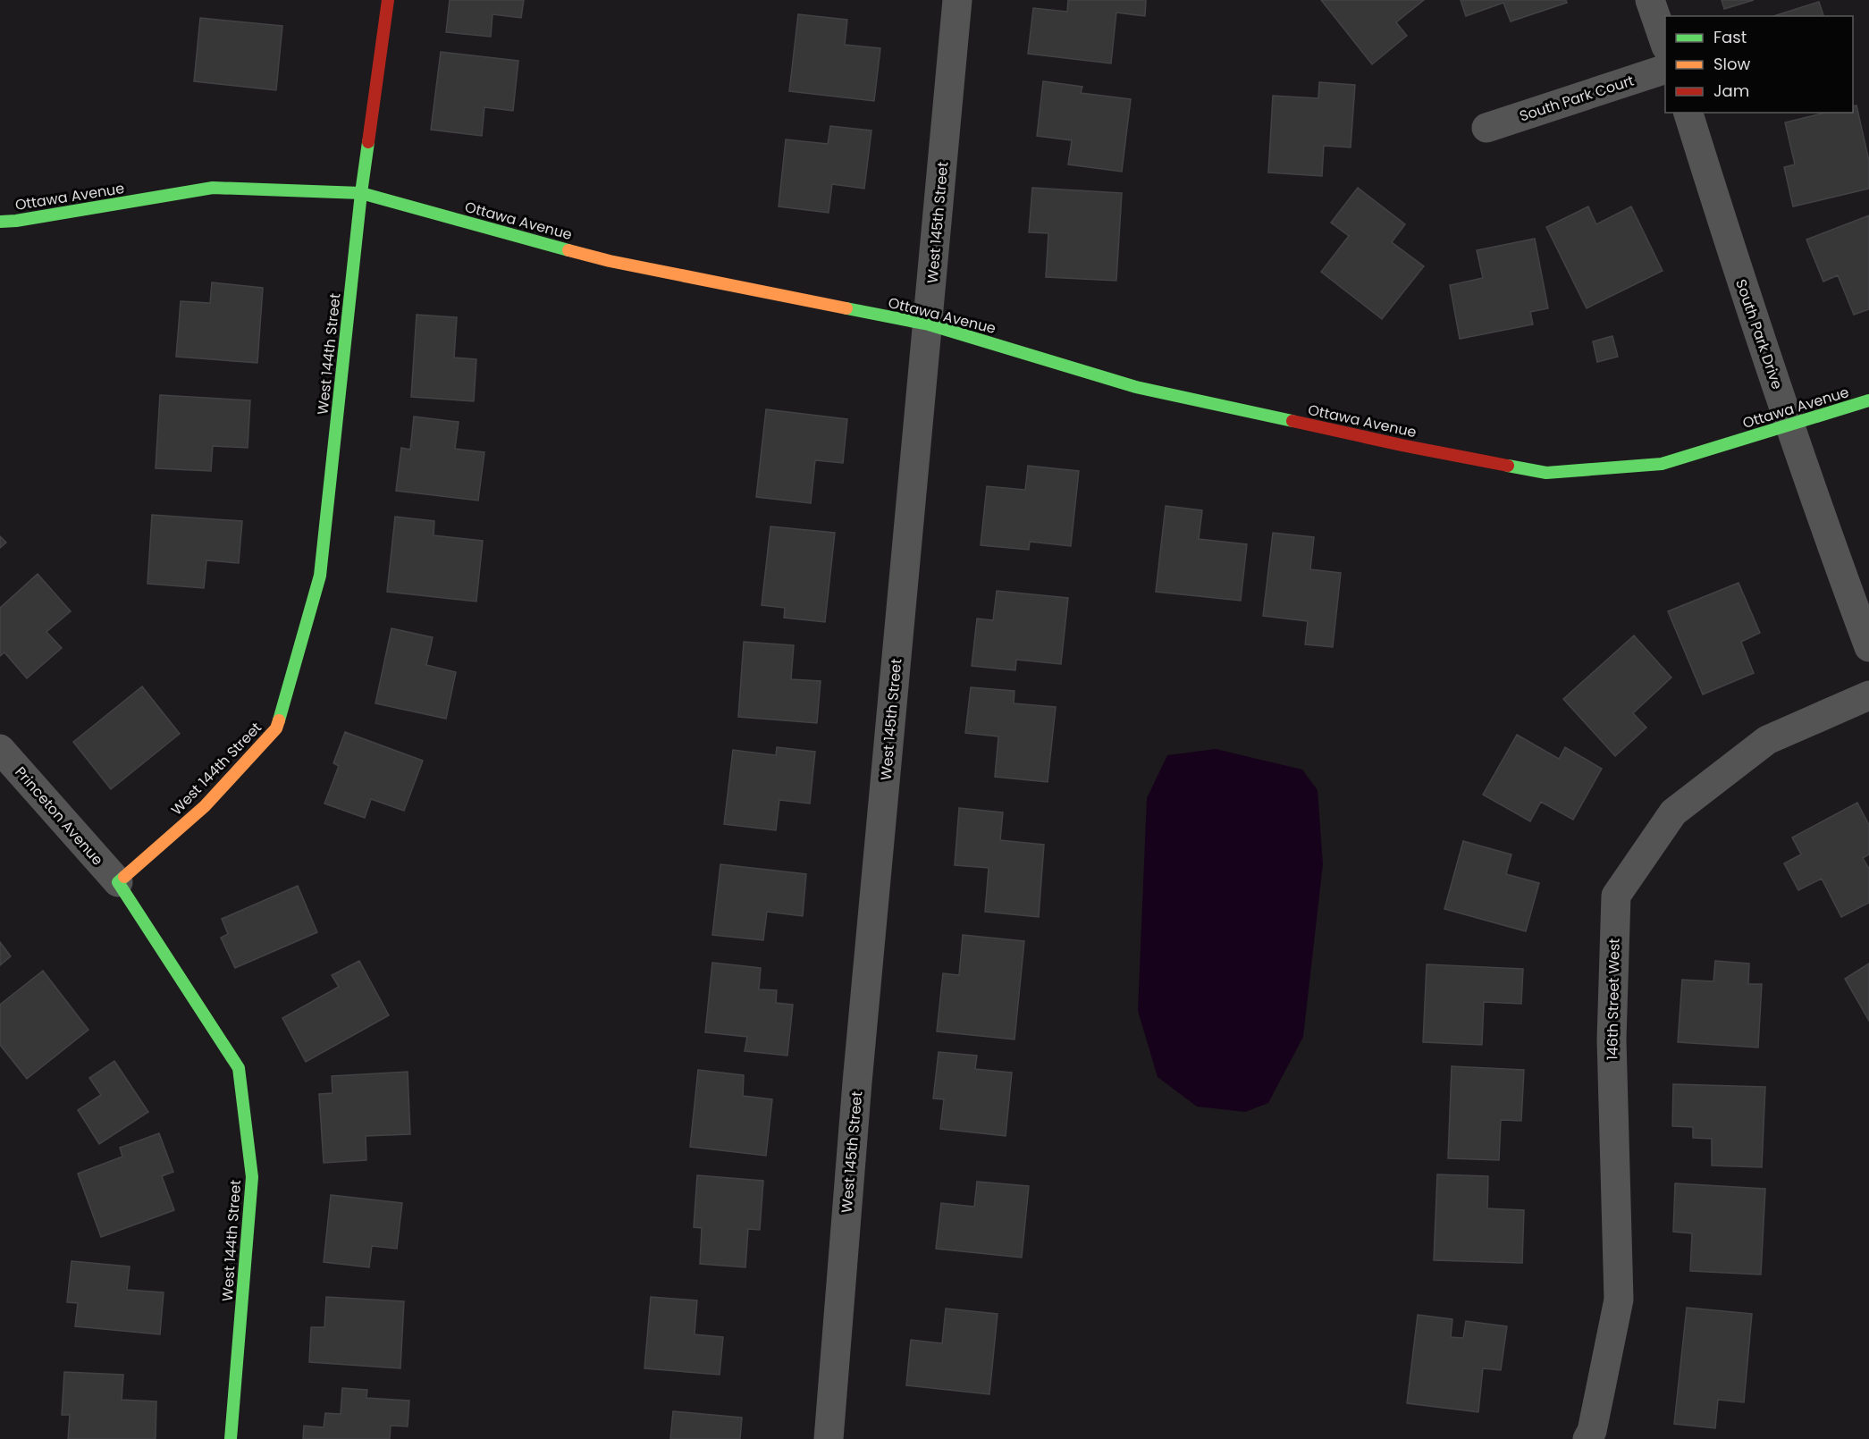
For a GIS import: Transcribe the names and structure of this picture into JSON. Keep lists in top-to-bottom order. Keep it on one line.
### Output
{"streets":{"street":["South Park Court","Ottawa Avenue","West 145th Street","South Park Drive","West 144th Street","Princeton Avenue","146th Street West"]},"crossings":[["Ottawa Avenue","West 145th Street"],["Ottawa Avenue","South Park Drive"],["Ottawa Avenue","West 144th Street"],["West 144th Street","Princeton Avenue"]],"legend":["Fast","Slow","Jam"]}
